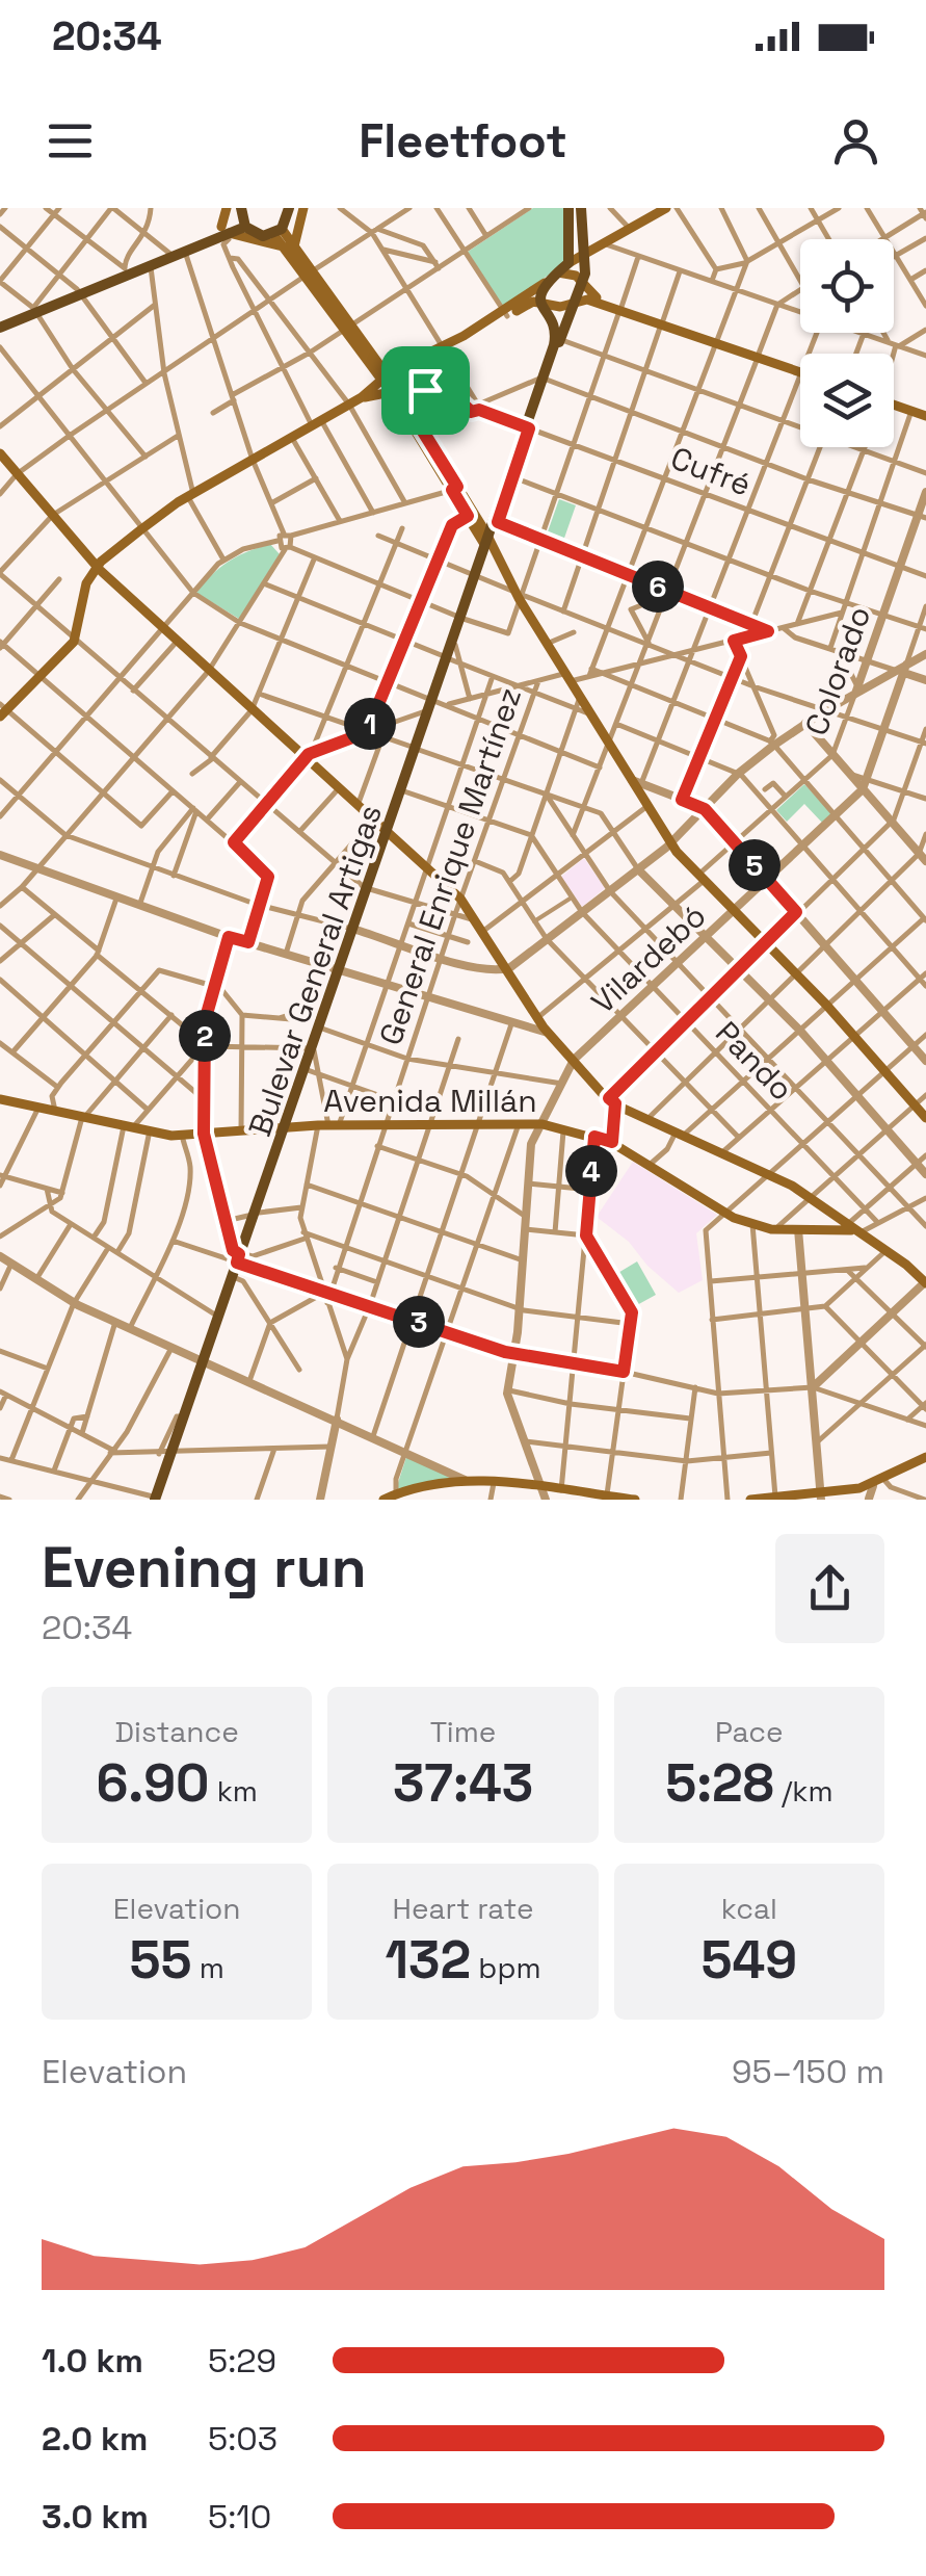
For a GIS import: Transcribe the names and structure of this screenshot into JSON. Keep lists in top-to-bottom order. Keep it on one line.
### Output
{"streets":{"main road":["Bulevar General Artigas","Avenida Millán"],"street":["Cufré","Colorado","General Enrique Martínez","Vilardebó","Pando"]},"crossings":[["Cufré","Colorado"],["Cufré","Bulevar General Artigas"],["Colorado","Pando"],["General Enrique Martínez","Avenida Millán"],["Vilardebó","Pando"],["Vilardebó","Avenida Millán"],["Bulevar General Artigas","Avenida Millán"]],"page":{"status":"20:34","header":"Fleetfoot","pins":["6","1","5","2","4","3"],"heading":["Evening run","20:34"],"stats":[["Distance","6.90 km"],["Time","37:43"],["Pace","5:28 /km"],["Elevation","55 m"],["Heart rate","132 bpm"],["kcal","549"]],"chart":["Elevation","95–150 m"],"list":[{"name":"1.0 km","note":"5:29"},{"name":"2.0 km","note":"5:03"},{"name":"3.0 km","note":"5:10"}]}}
